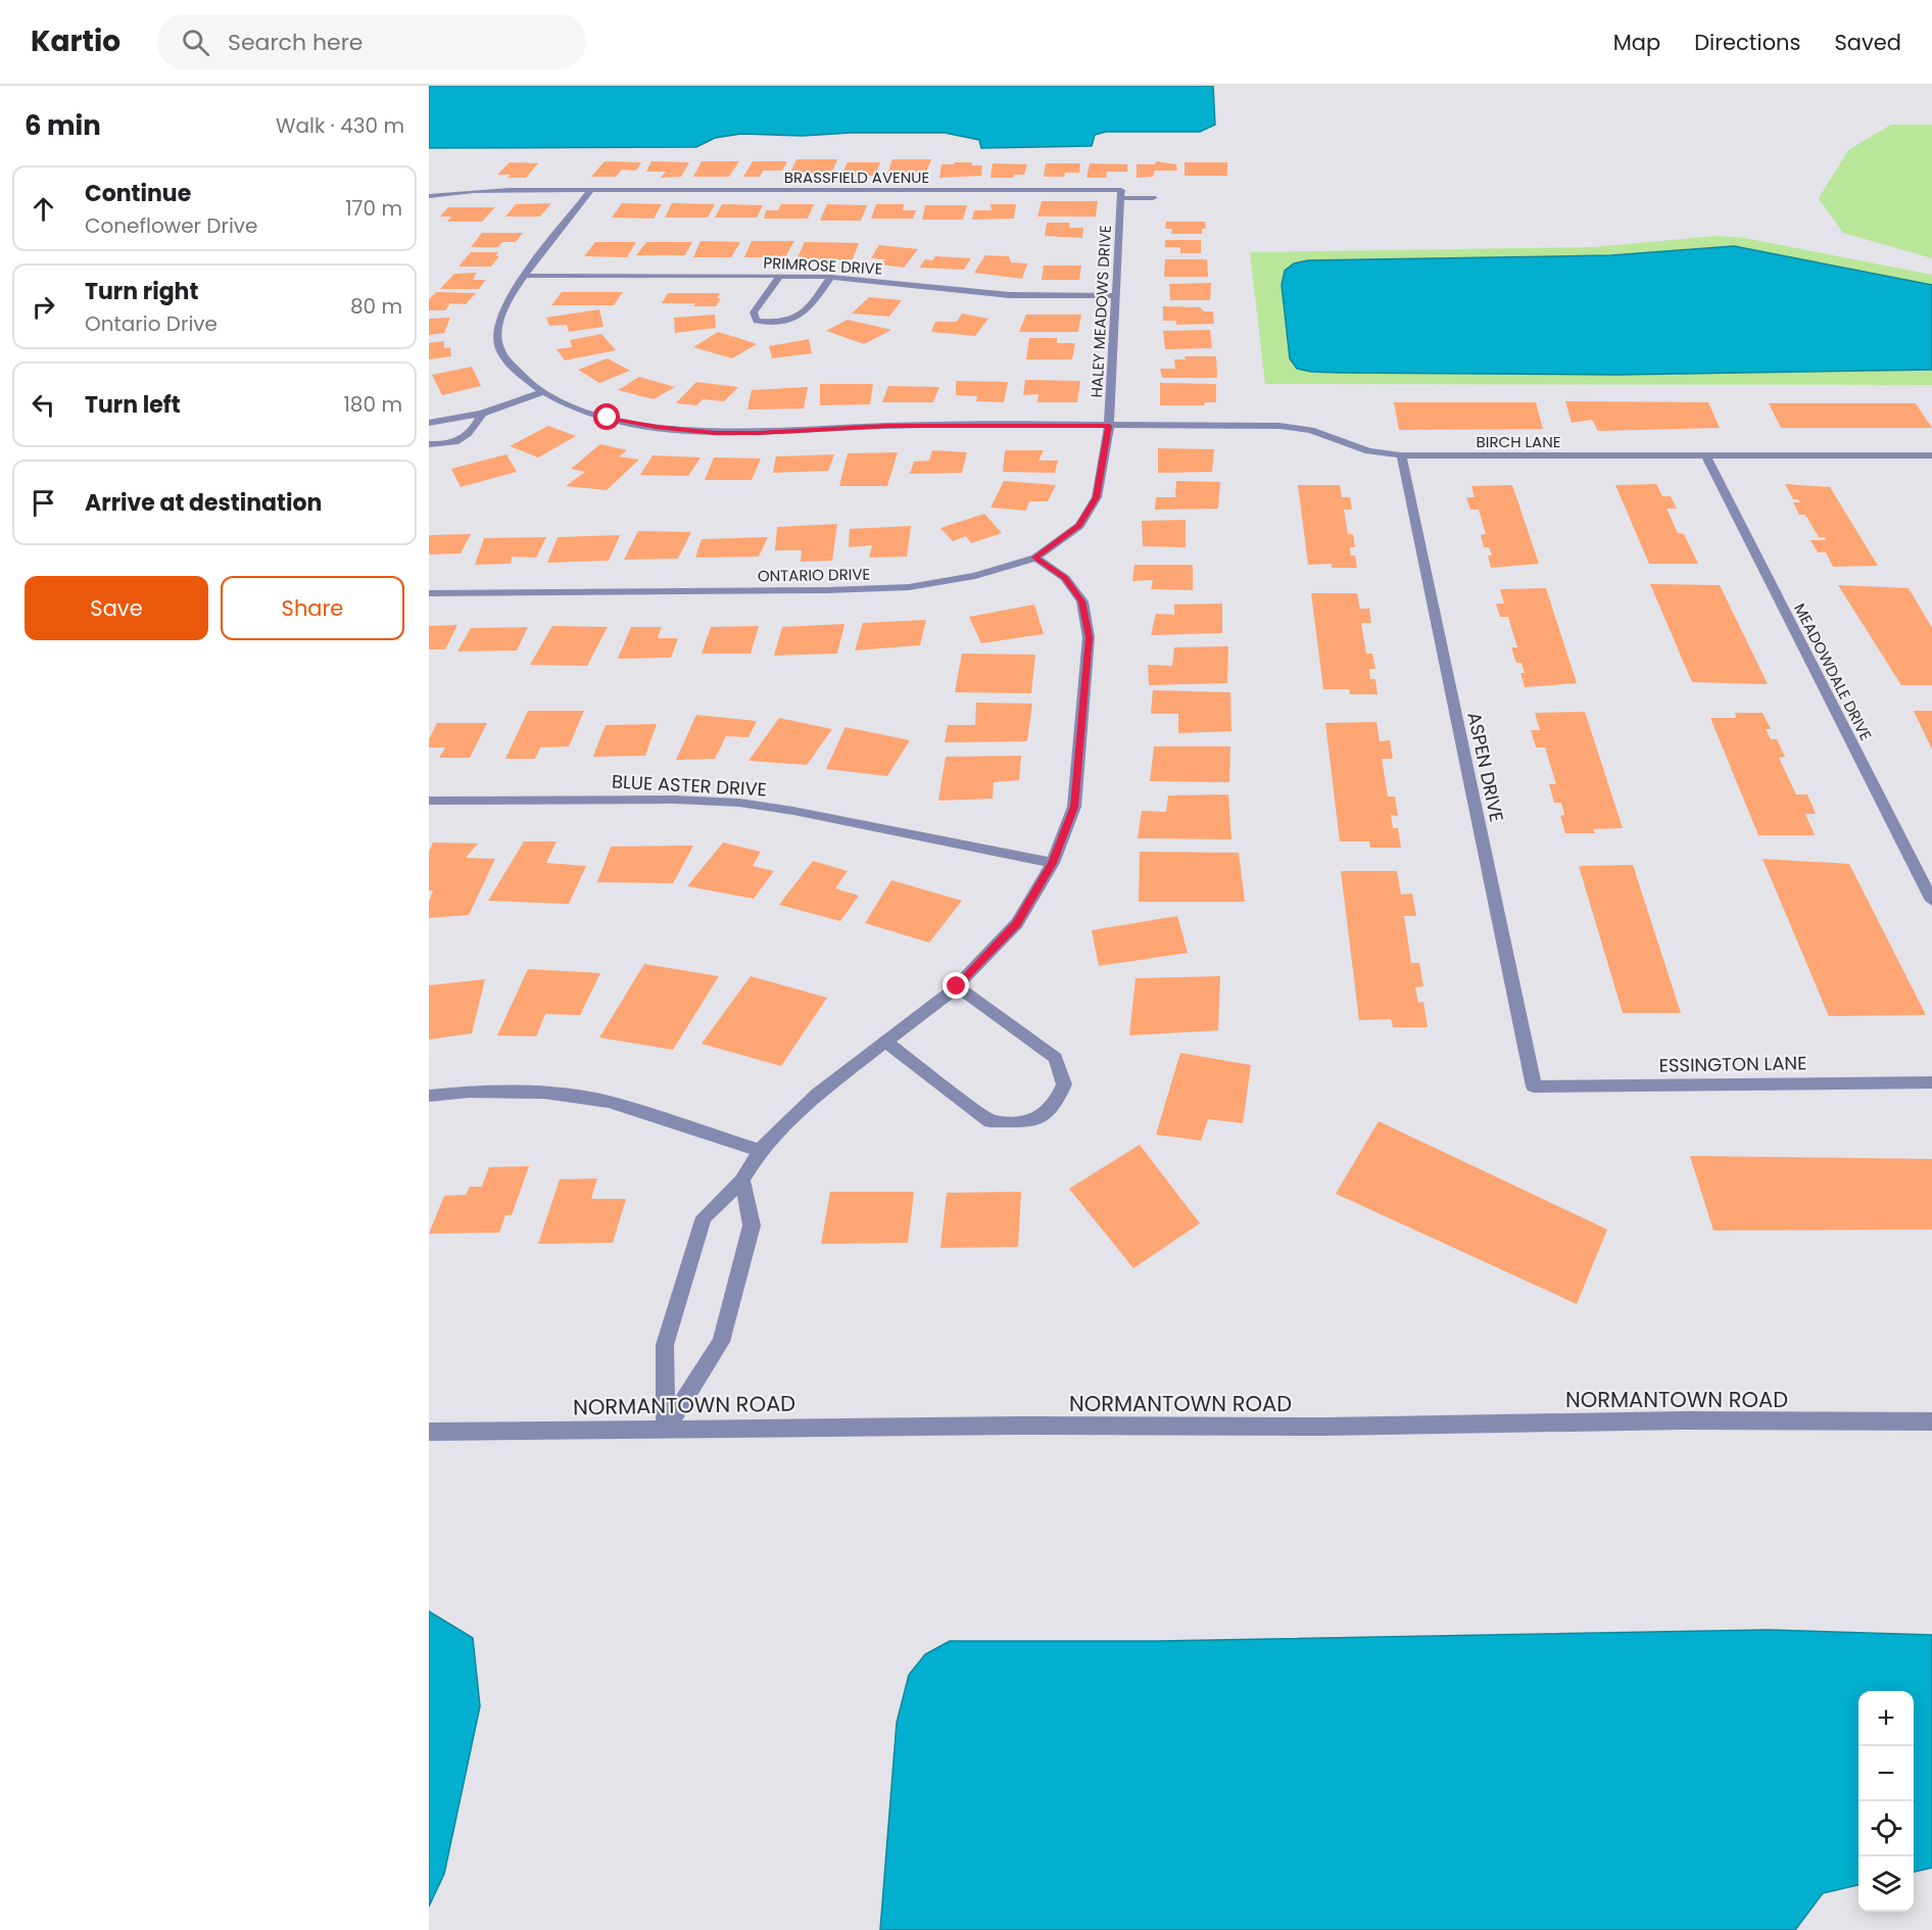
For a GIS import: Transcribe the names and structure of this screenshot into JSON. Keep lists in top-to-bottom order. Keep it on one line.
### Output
{"streets":{"street":["BRASSFIELD AVENUE","PRIMROSE DRIVE","HALEY MEADOWS DRIVE","BIRCH LANE","ONTARIO DRIVE","MEADOWDALE DRIVE","ASPEN DRIVE","BLUE ASTER DRIVE","ESSINGTON LANE","NORMANTOWN ROAD"]},"crossings":[["BRASSFIELD AVENUE","HALEY MEADOWS DRIVE"],["PRIMROSE DRIVE","HALEY MEADOWS DRIVE"],["PRIMROSE DRIVE","BIRCH LANE"],["HALEY MEADOWS DRIVE","BIRCH LANE"],["HALEY MEADOWS DRIVE","ONTARIO DRIVE"],["BIRCH LANE","ONTARIO DRIVE"],["BIRCH LANE","MEADOWDALE DRIVE"],["BIRCH LANE","ASPEN DRIVE"],["ASPEN DRIVE","ESSINGTON LANE"]],"page":{"header":"Kartio","search":"Search here","nav":["Map","Directions","Saved"],"heading":["6 min","Walk · 430 m"],"list":[["Continue","Coneflower Drive","170 m"],["Turn right","Ontario Drive","80 m"],["Turn left","180 m"],"Arrive at destination"],"buttons":["Save","Share"],"map_buttons":["+","−"]}}
